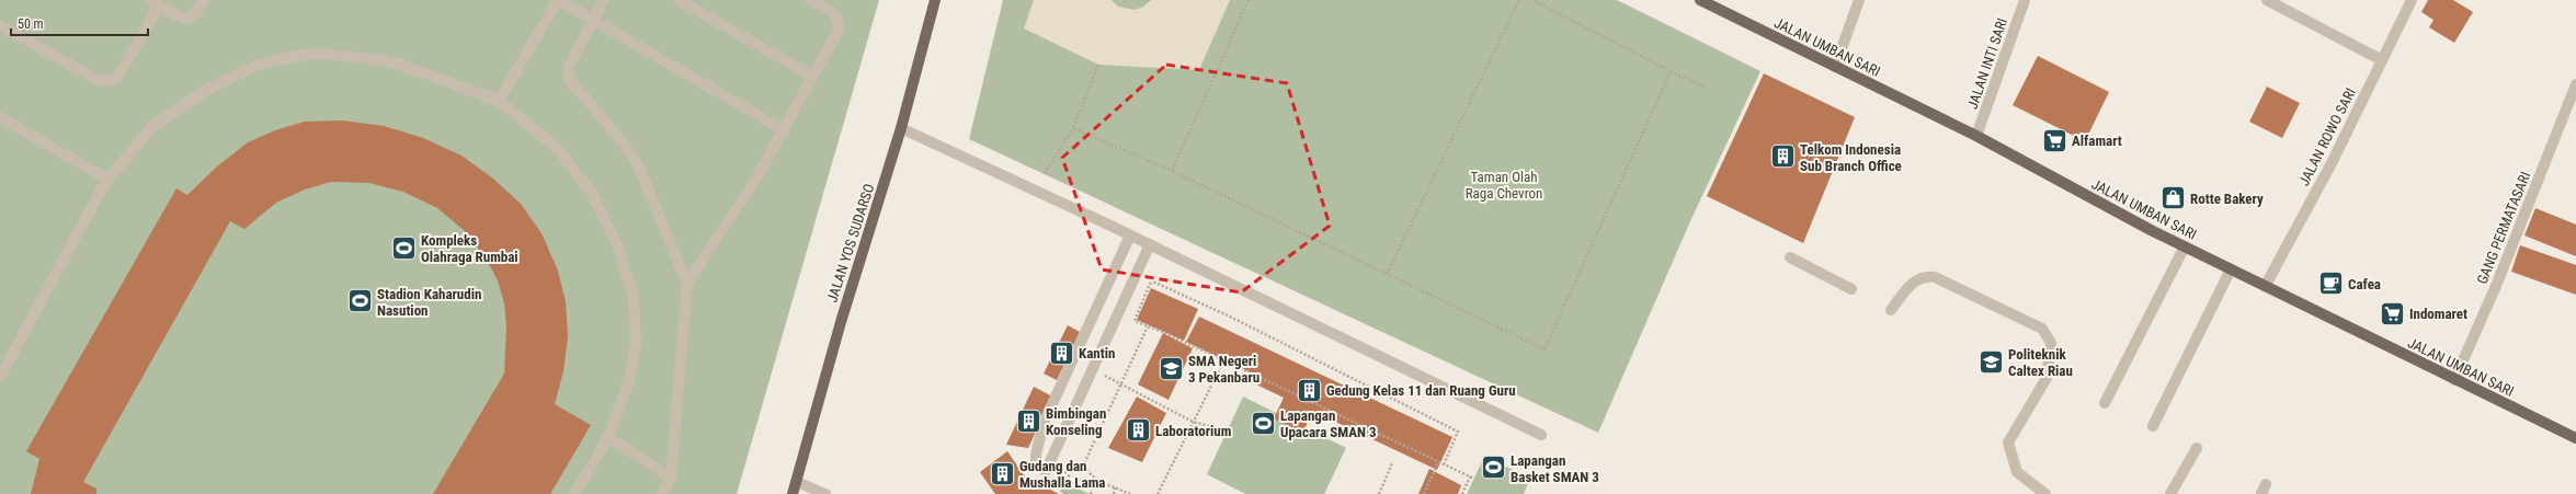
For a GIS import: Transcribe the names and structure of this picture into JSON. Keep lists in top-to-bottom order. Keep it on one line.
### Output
{"streets":{"main road":["JALAN UMBAN SARI","JALAN YOS SUDARSO"],"street":["JALAN INTI SARI","JALAN ROWO SARI","GANG PERMATASARI"]},"crossings":[["JALAN UMBAN SARI","JALAN INTI SARI"],["JALAN UMBAN SARI","JALAN ROWO SARI"],["JALAN UMBAN SARI","GANG PERMATASARI"]],"parks":["Taman Olah Raga Chevron"],"places":{"supermarket":["Alfamart","Indomaret"],"building":["Telkom Indonesia Sub Branch Office","Kantin","Gedung Kelas 11 dan Ruang Guru","Bimbingan Konseling","Laboratorium","Gudang dan Mushalla Lama"],"shop":["Rotte Bakery"],"sports":["Kompleks Olahraga Rumbai","Stadion Kaharudin Nasution","Lapangan Upacara SMAN 3","Lapangan Basket SMAN 3"],"cafe":["Cafea"],"school or university":["Politeknik Caltex Riau","SMA Negeri 3 Pekanbaru"]},"scale_bar":"50 m"}
